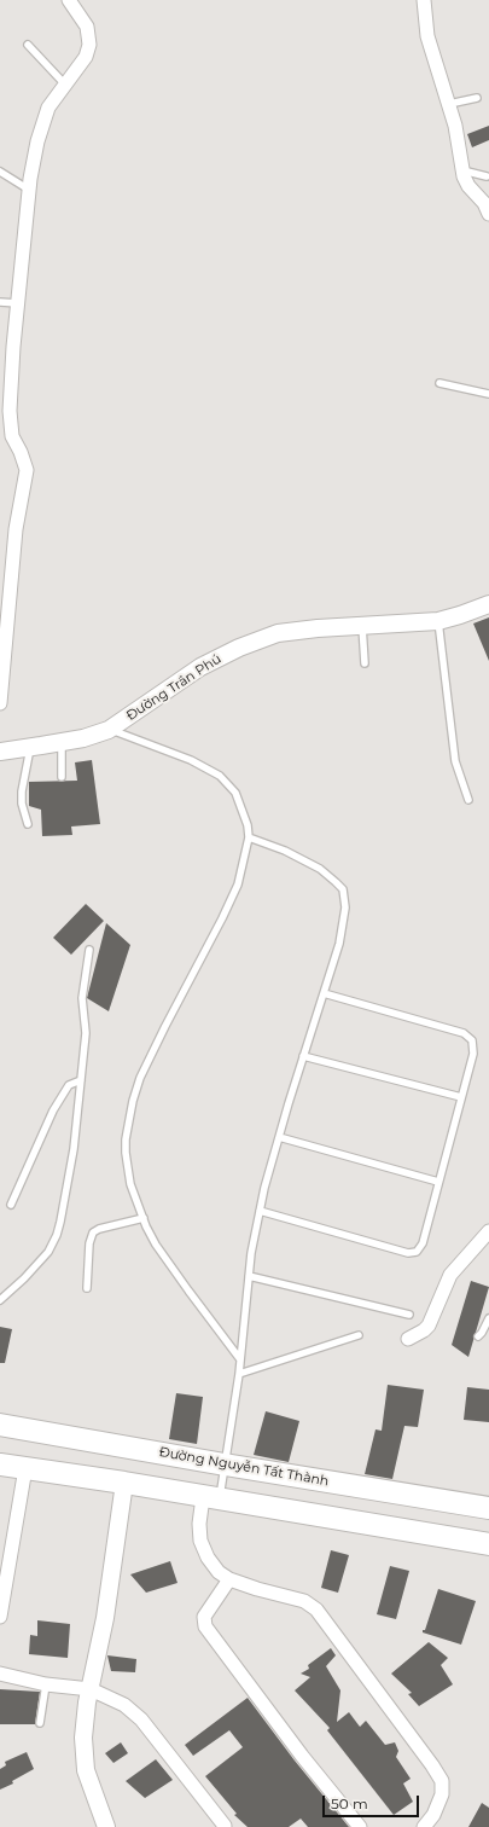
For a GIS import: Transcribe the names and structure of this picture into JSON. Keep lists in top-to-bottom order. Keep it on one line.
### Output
{"streets":{"main road":["Đường Nguyễn Tất Thành"],"street":["Đường Trần Phú"]},"scale_bar":"50 m"}
